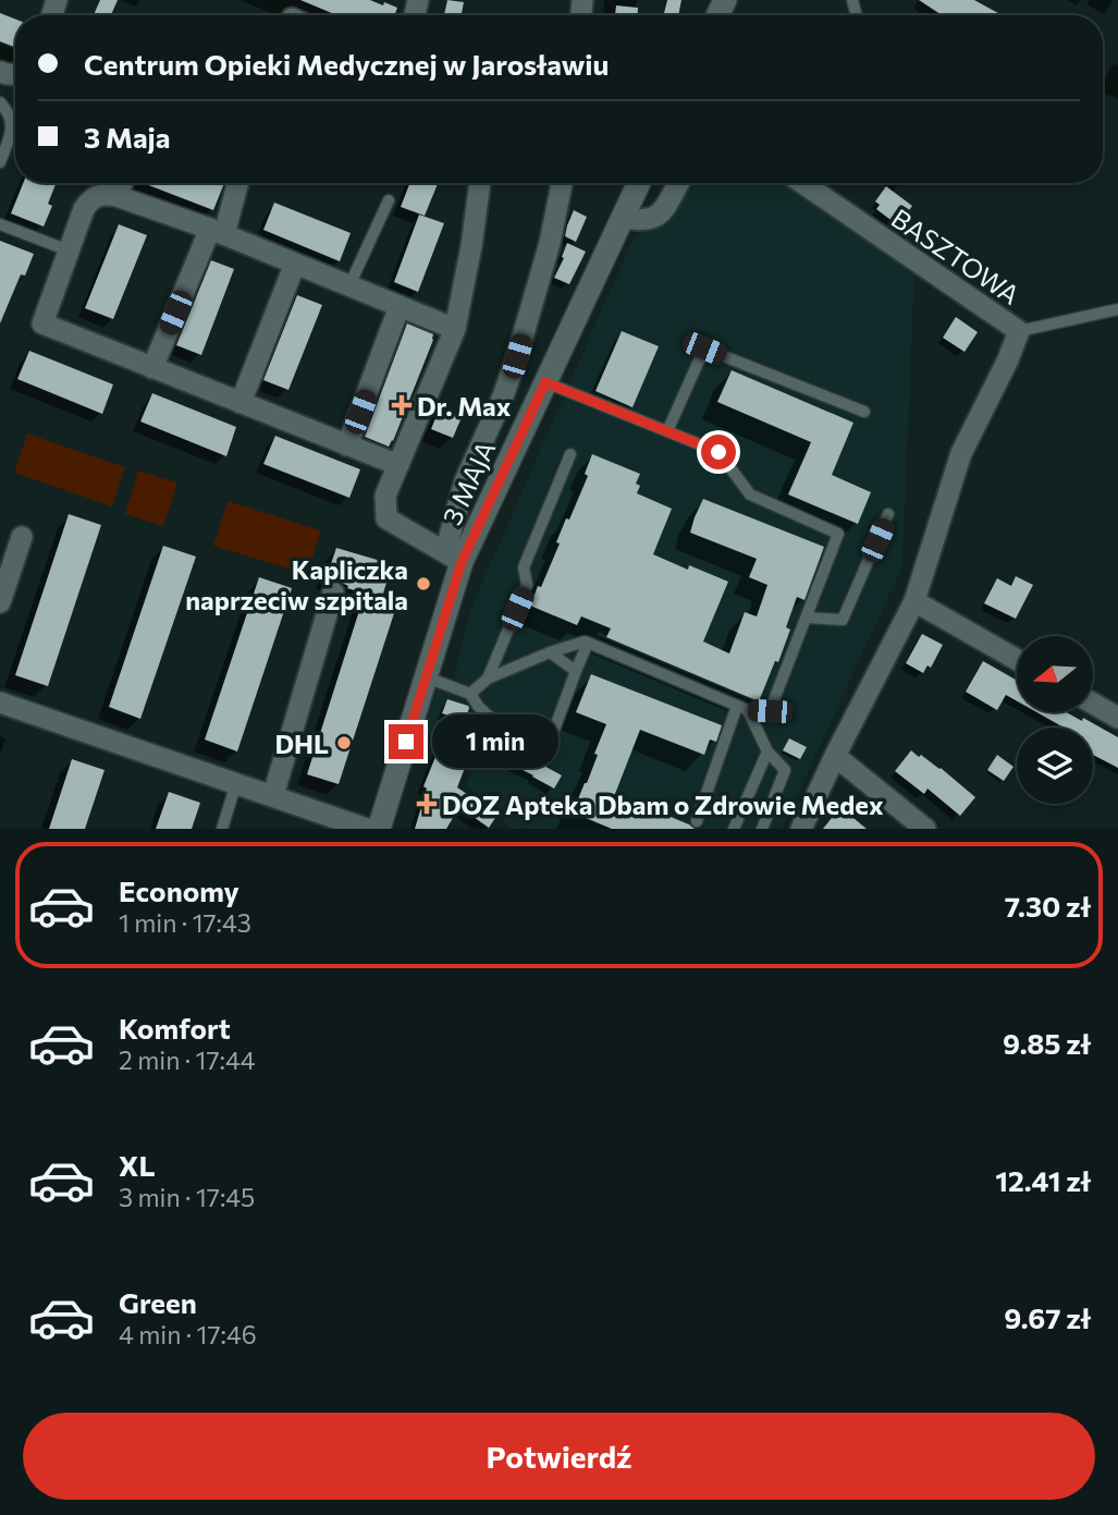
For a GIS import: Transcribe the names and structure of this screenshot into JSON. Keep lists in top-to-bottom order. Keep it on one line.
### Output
{"streets":{"street":["BASZTOWA","3 MAJA"]},"places":{"health":["Dr. Max","DOZ Apteka Dbam o Zdrowie Medex"],"other":["Kapliczka naprzeciw szpitala","DHL"]},"north":"left","page":{"banner":["Centrum Opieki Medycznej w Jarosławiu","3 Maja"],"bubble":"1 min","list":[{"name":"Economy","note":"1 min · 17:43","value":"7.30 zł"},{"name":"Komfort","note":"2 min · 17:44","value":"9.85 zł"},{"name":"XL","note":"3 min · 17:45","value":"12.41 zł"},{"name":"Green","note":"4 min · 17:46","value":"9.67 zł"}],"buttons":"Potwierdź"}}
